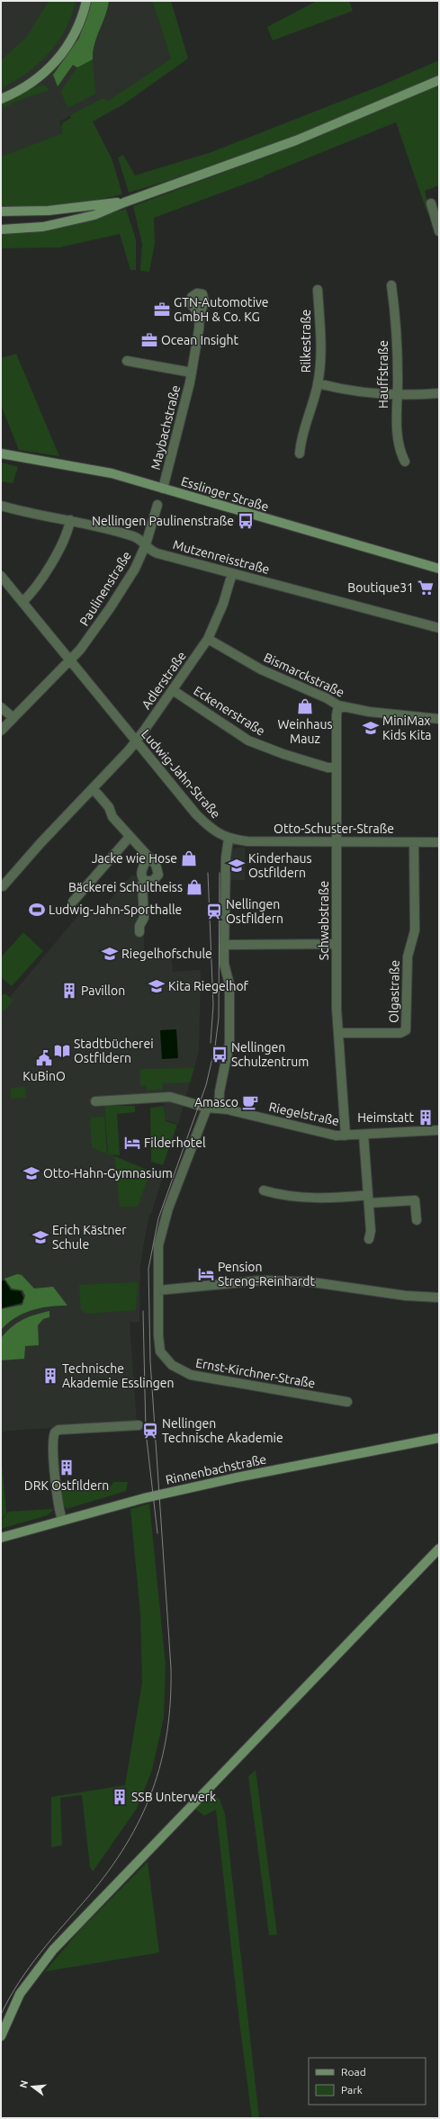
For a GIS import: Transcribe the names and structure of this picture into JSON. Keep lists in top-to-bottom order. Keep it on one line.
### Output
{"streets":{"main road":["Esslinger Straße","Rinnenbachstraße"],"street":["Rilkestraße","Hauffstraße","Maybachstraße","Mutzenreisstraße","Paulinenstraße","Bismarckstraße","Adlerstraße","Eckenerstraße","Ludwig-Jahn-Straße","Otto-Schuster-Straße","Schwabstraße","Olgastraße","Riegelstraße","Ernst-Kirchner-Straße"]},"crossings":[["Maybachstraße","Esslinger Straße"],["Mutzenreisstraße","Paulinenstraße"],["Mutzenreisstraße","Adlerstraße"],["Paulinenstraße","Ludwig-Jahn-Straße"],["Bismarckstraße","Adlerstraße"],["Bismarckstraße","Schwabstraße"],["Adlerstraße","Eckenerstraße"],["Adlerstraße","Ludwig-Jahn-Straße"],["Eckenerstraße","Schwabstraße"],["Ludwig-Jahn-Straße","Otto-Schuster-Straße"],["Otto-Schuster-Straße","Schwabstraße"],["Otto-Schuster-Straße","Olgastraße"],["Schwabstraße","Olgastraße"],["Schwabstraße","Riegelstraße"],["Riegelstraße","Ernst-Kirchner-Straße"]],"places":{"office":["GTN-Automotive GmbH & Co. KG","Ocean Insight"],"bus stop":["Nellingen Paulinenstraße","Nellingen Schulzentrum"],"supermarket":["Boutique31"],"shop":["Weinhaus Mauz","Jacke wie Hose","Bäckerei Schultheiss"],"school or university":["MiniMax Kids Kita","Kinderhaus Ostfildern","Riegelhofschule","Kita Riegelhof","Otto-Hahn-Gymnasium","Erich Kästner Schule"],"sports":["Ludwig-Jahn-Sporthalle"],"station":["Nellingen Ostfildern","Nellingen Technische Akademie"],"building":["Pavillon","Heimstatt","Technische Akademie Esslingen","DRK Ostfildern","SSB Unterwerk"],"library":["Stadtbücherei Ostfildern"],"public building":["KuBinO"],"cafe":["Amasco"],"hotel":["Filderhotel","Pension Streng-Reinhardt"]},"legend":["Road","Park"],"north":"left"}
